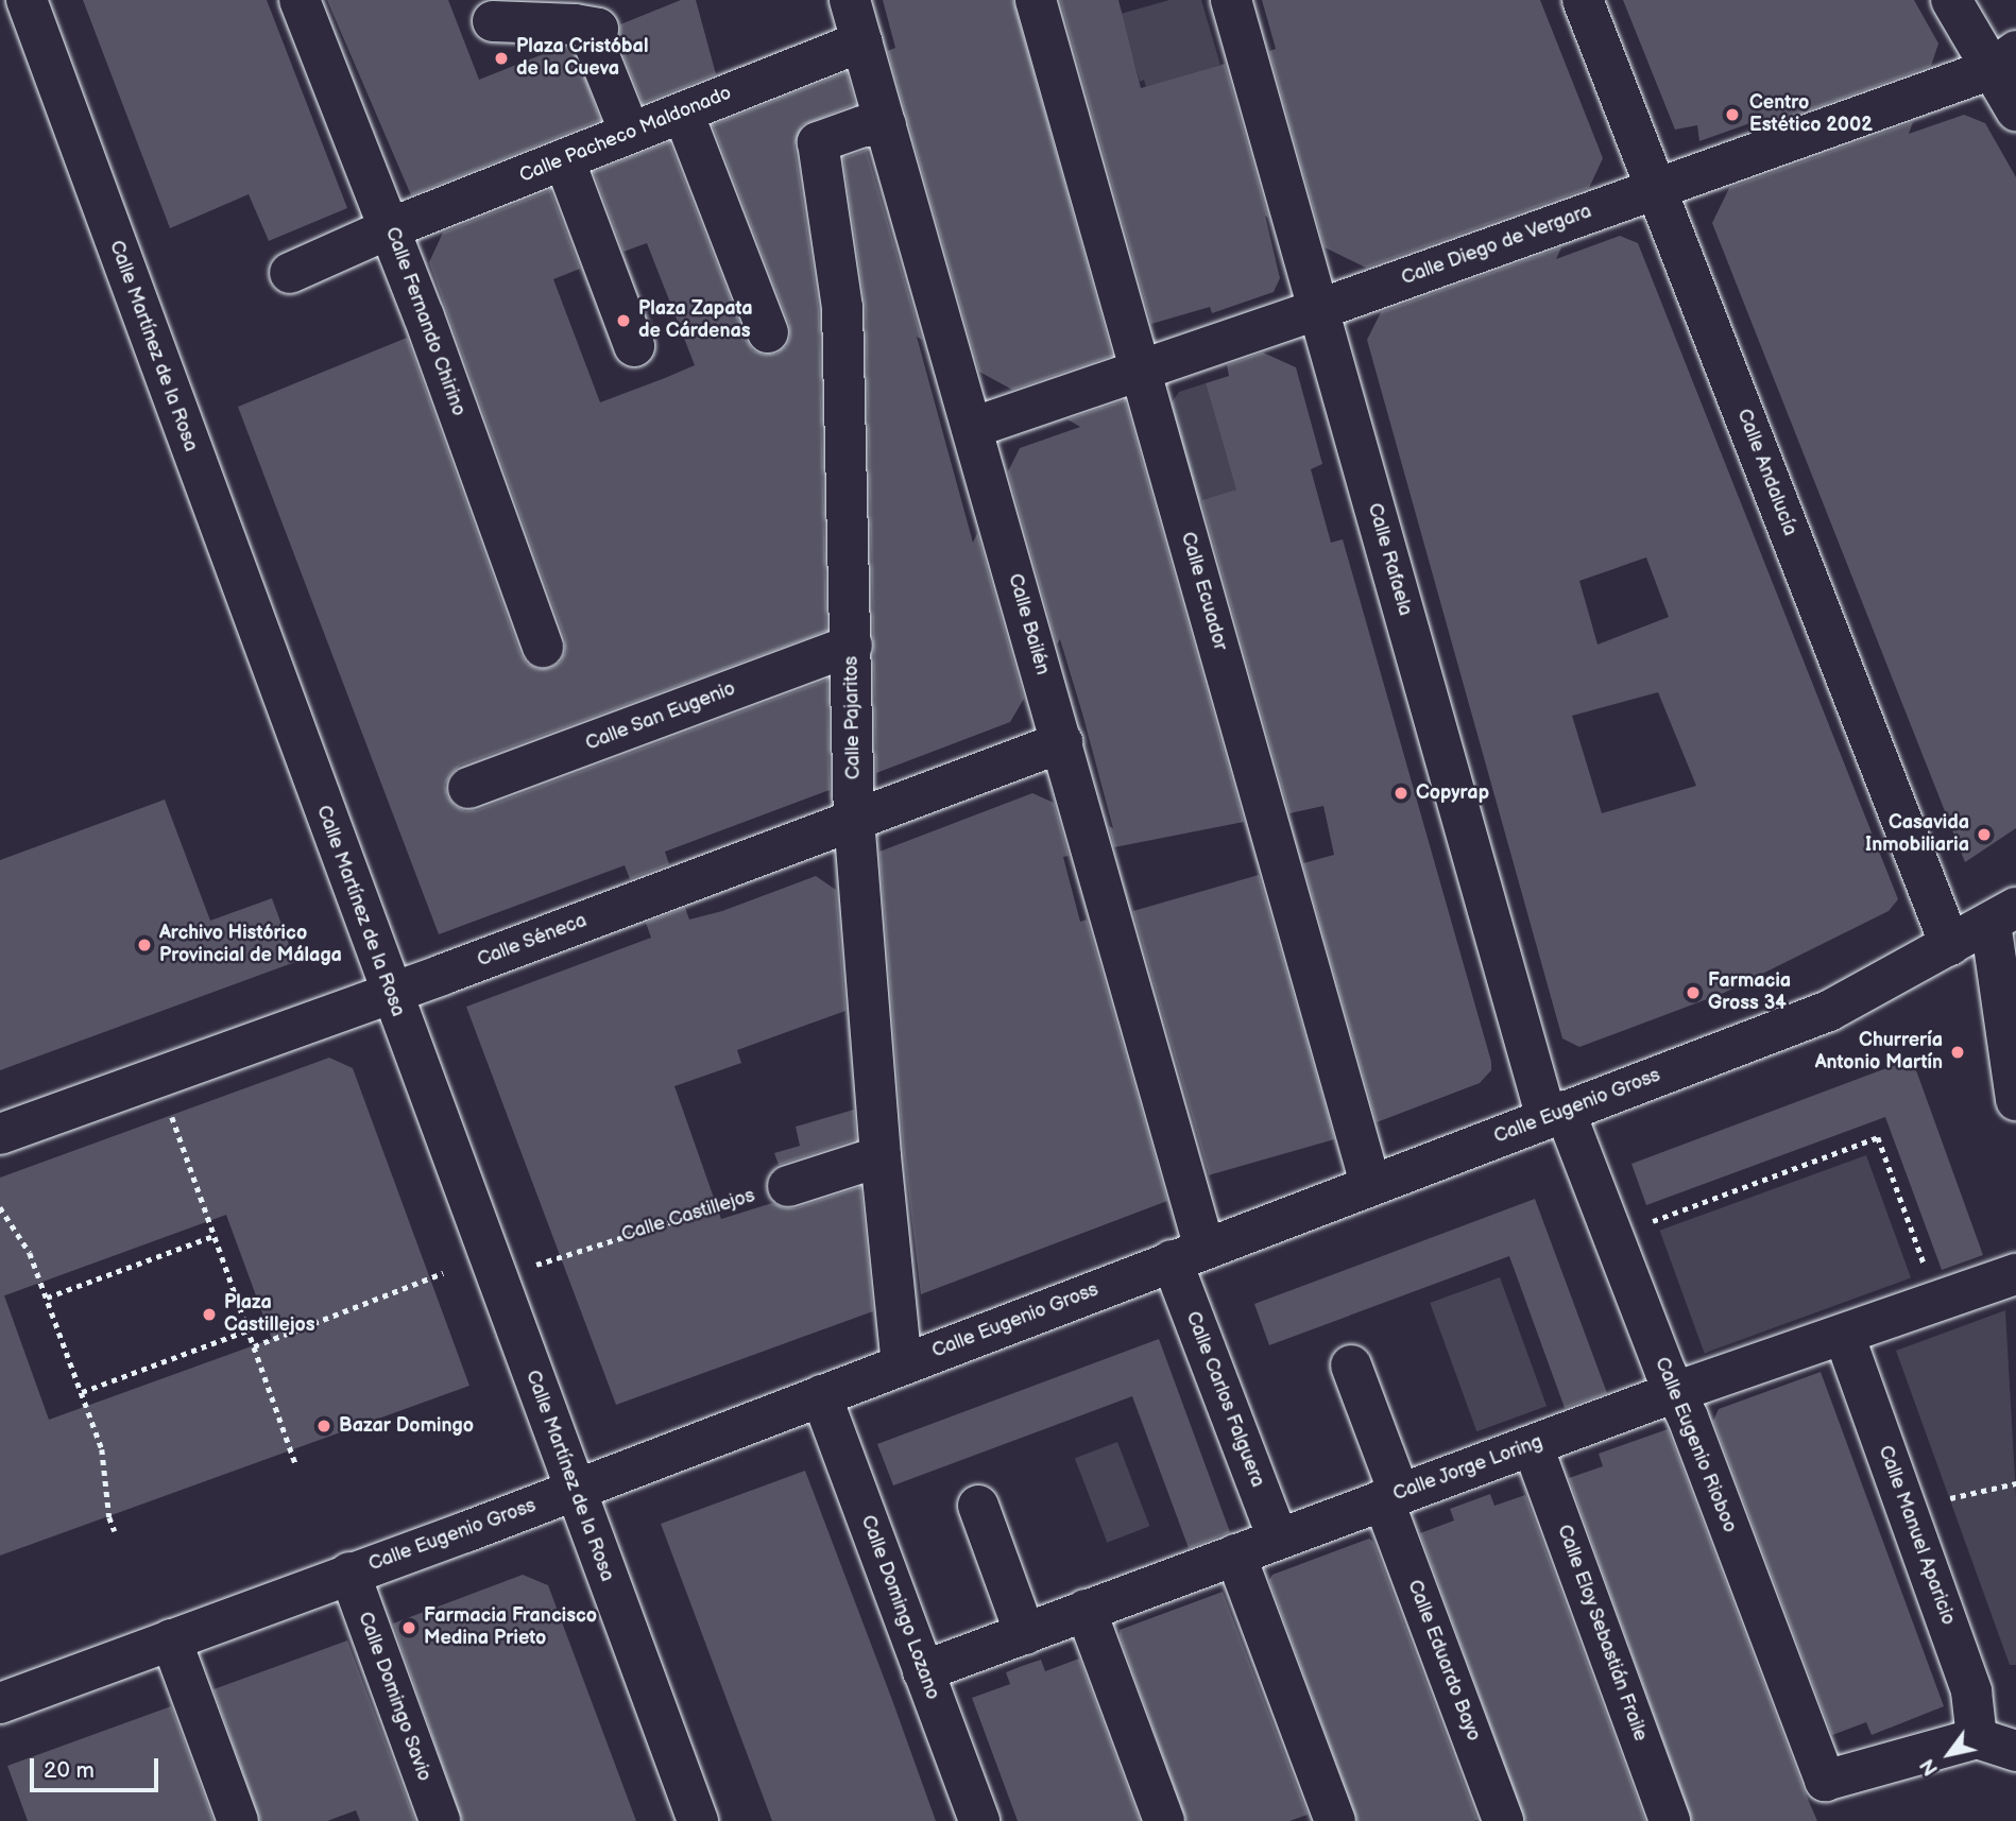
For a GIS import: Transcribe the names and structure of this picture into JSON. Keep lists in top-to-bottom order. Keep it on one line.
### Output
{"streets":{"street":["Calle Pacheco Maldonado","Calle Diego de Vergara","Calle Fernando Chirino","Calle Martínez de la Rosa","Calle Andalucía","Calle Rafaela","Calle Ecuador","Calle Bailén","Calle San Eugenio","Calle Pajaritos","Calle Séneca","Calle Eugenio Gross","Calle Carlos Falguera","Calle Eugenio Rioboo","Calle Jorge Loring","Calle Manuel Aparicio","Calle Domingo Lozano","Calle Eloy Sebastián Fraile","Calle Eduardo Bayo","Calle Domingo Savio"],"path":["Calle Castillejos"]},"crossings":[["Calle Pacheco Maldonado","Calle Fernando Chirino"],["Calle Pacheco Maldonado","Calle Bailén"],["Calle Diego de Vergara","Calle Andalucía"],["Calle Diego de Vergara","Calle Rafaela"],["Calle Diego de Vergara","Calle Ecuador"],["Calle Diego de Vergara","Calle Bailén"],["Calle Martínez de la Rosa","Calle Séneca"],["Calle Martínez de la Rosa","Calle Eugenio Gross"],["Calle Martínez de la Rosa","Calle Castillejos"],["Calle Andalucía","Calle Eugenio Gross"],["Calle Rafaela","Calle Eugenio Gross"],["Calle Rafaela","Calle Eugenio Rioboo"],["Calle Ecuador","Calle Eugenio Gross"],["Calle Bailén","Calle Pajaritos"],["Calle Bailén","Calle Séneca"],["Calle Bailén","Calle Eugenio Gross"],["Calle Bailén","Calle Carlos Falguera"],["Calle San Eugenio","Calle Pajaritos"],["Calle Pajaritos","Calle Séneca"],["Calle Pajaritos","Calle Eugenio Gross"],["Calle Eugenio Gross","Calle Carlos Falguera"],["Calle Eugenio Gross","Calle Eugenio Rioboo"],["Calle Eugenio Gross","Calle Domingo Lozano"],["Calle Eugenio Gross","Calle Domingo Savio"],["Calle Carlos Falguera","Calle Jorge Loring"],["Calle Eugenio Rioboo","Calle Jorge Loring"],["Calle Eugenio Rioboo","Calle Manuel Aparicio"],["Calle Jorge Loring","Calle Manuel Aparicio"],["Calle Jorge Loring","Calle Domingo Lozano"],["Calle Jorge Loring","Calle Eloy Sebastián Fraile"],["Calle Jorge Loring","Calle Eduardo Bayo"]],"places":["Plaza Cristóbal de la Cueva","Centro Estético 2002","Plaza Zapata de Cárdenas","Copyrap","Casavida Inmobiliaria","Archivo Histórico Provincial de Málaga","Farmacia Gross 34","Churrería Antonio Martín","Plaza Castillejos","Bazar Domingo","Farmacia Francisco Medina Prieto"],"scale_bar":"20 m","north":"bottom left"}
